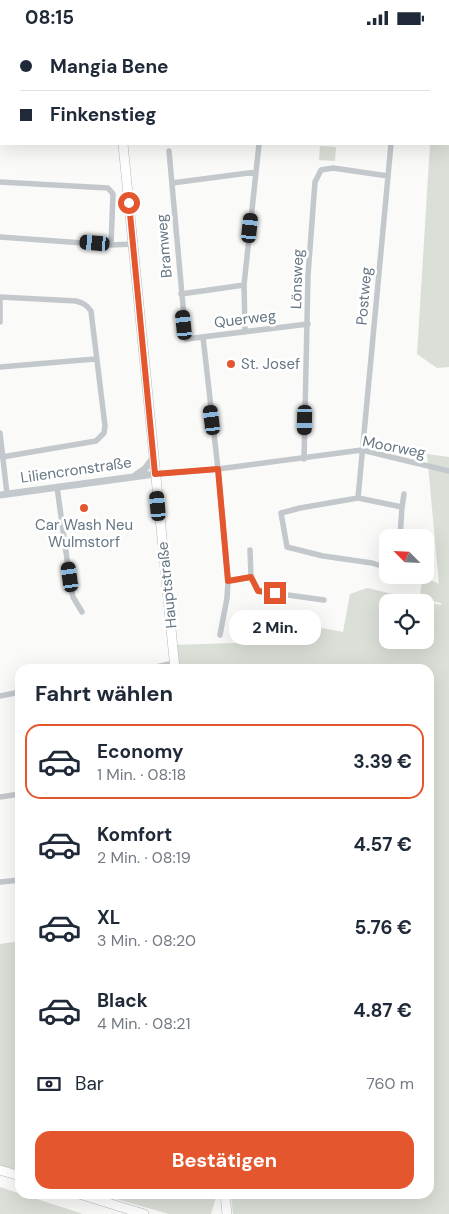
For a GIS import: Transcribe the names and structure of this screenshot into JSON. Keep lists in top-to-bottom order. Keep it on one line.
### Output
{"streets":{"main road":["Hauptstraße"],"street":["Bramweg","Lönsweg","Postweg","Querweg","Moorweg","Liliencronstraße"]},"crossings":[["Bramweg","Querweg"],["Lönsweg","Postweg"],["Lönsweg","Querweg"],["Lönsweg","Moorweg"],["Postweg","Moorweg"],["Moorweg","Liliencronstraße"],["Moorweg","Hauptstraße"],["Liliencronstraße","Hauptstraße"]],"places":["St. Josef","Car Wash Neu Wulmstorf"],"north":"top left","page":{"status":"08:15","banner":["Mangia Bene","Finkenstieg"],"bubble":"2 Min.","heading":"Fahrt wählen","list":[{"name":"Economy","note":"1 Min. · 08:18","value":"3.39 €"},{"name":"Komfort","note":"2 Min. · 08:19","value":"4.57 €"},{"name":"XL","note":"3 Min. · 08:20","value":"5.76 €"},{"name":"Black","note":"4 Min. · 08:21","value":"4.87 €"}],"pay":["Bar","760 m"],"buttons":"Bestätigen"}}
